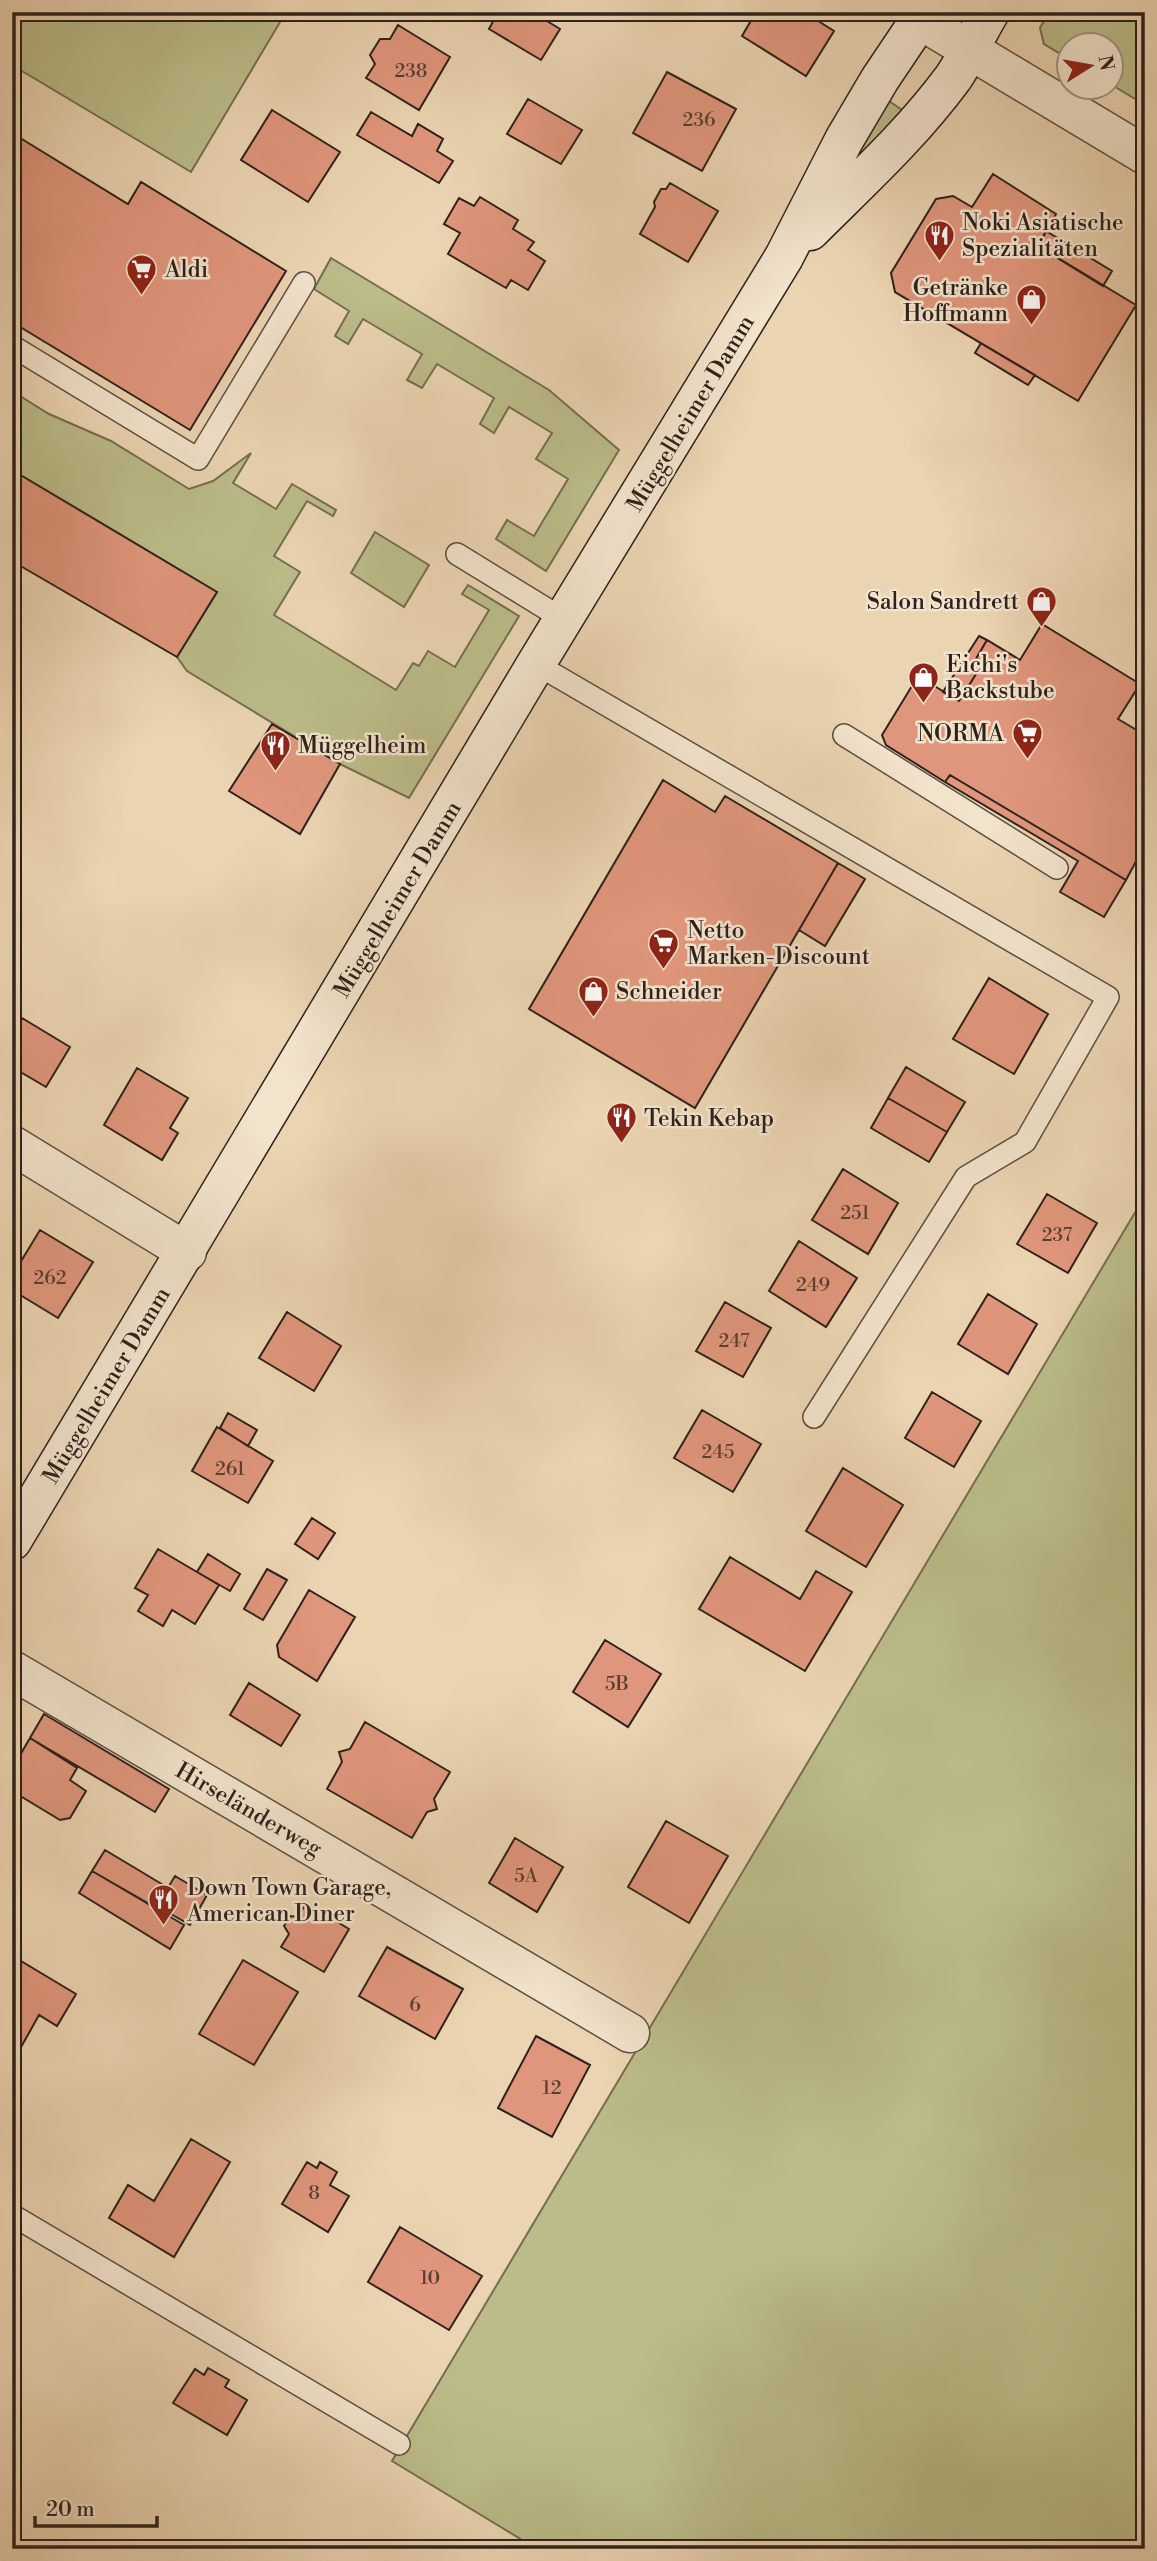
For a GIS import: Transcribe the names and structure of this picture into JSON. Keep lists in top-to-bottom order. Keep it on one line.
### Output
{"streets":{"main road":["Müggelheimer Damm","Hirseländerweg"]},"places":{"restaurant":["Noki Asiatische Spezialitäten","Müggelheim","Tekin Kebap","Down Town Garage, American Diner"],"supermarket":["Aldi","NORMA","Netto Marken-Discount"],"shop":["Getränke Hoffmann","Salon Sandrett","Eichi's Backstube","Schneider"]},"house_numbers":["238","236","251","237","262","249","247","245","261","5B","5A","6","12","8","10"],"scale_bar":"20 m","north":"right"}
